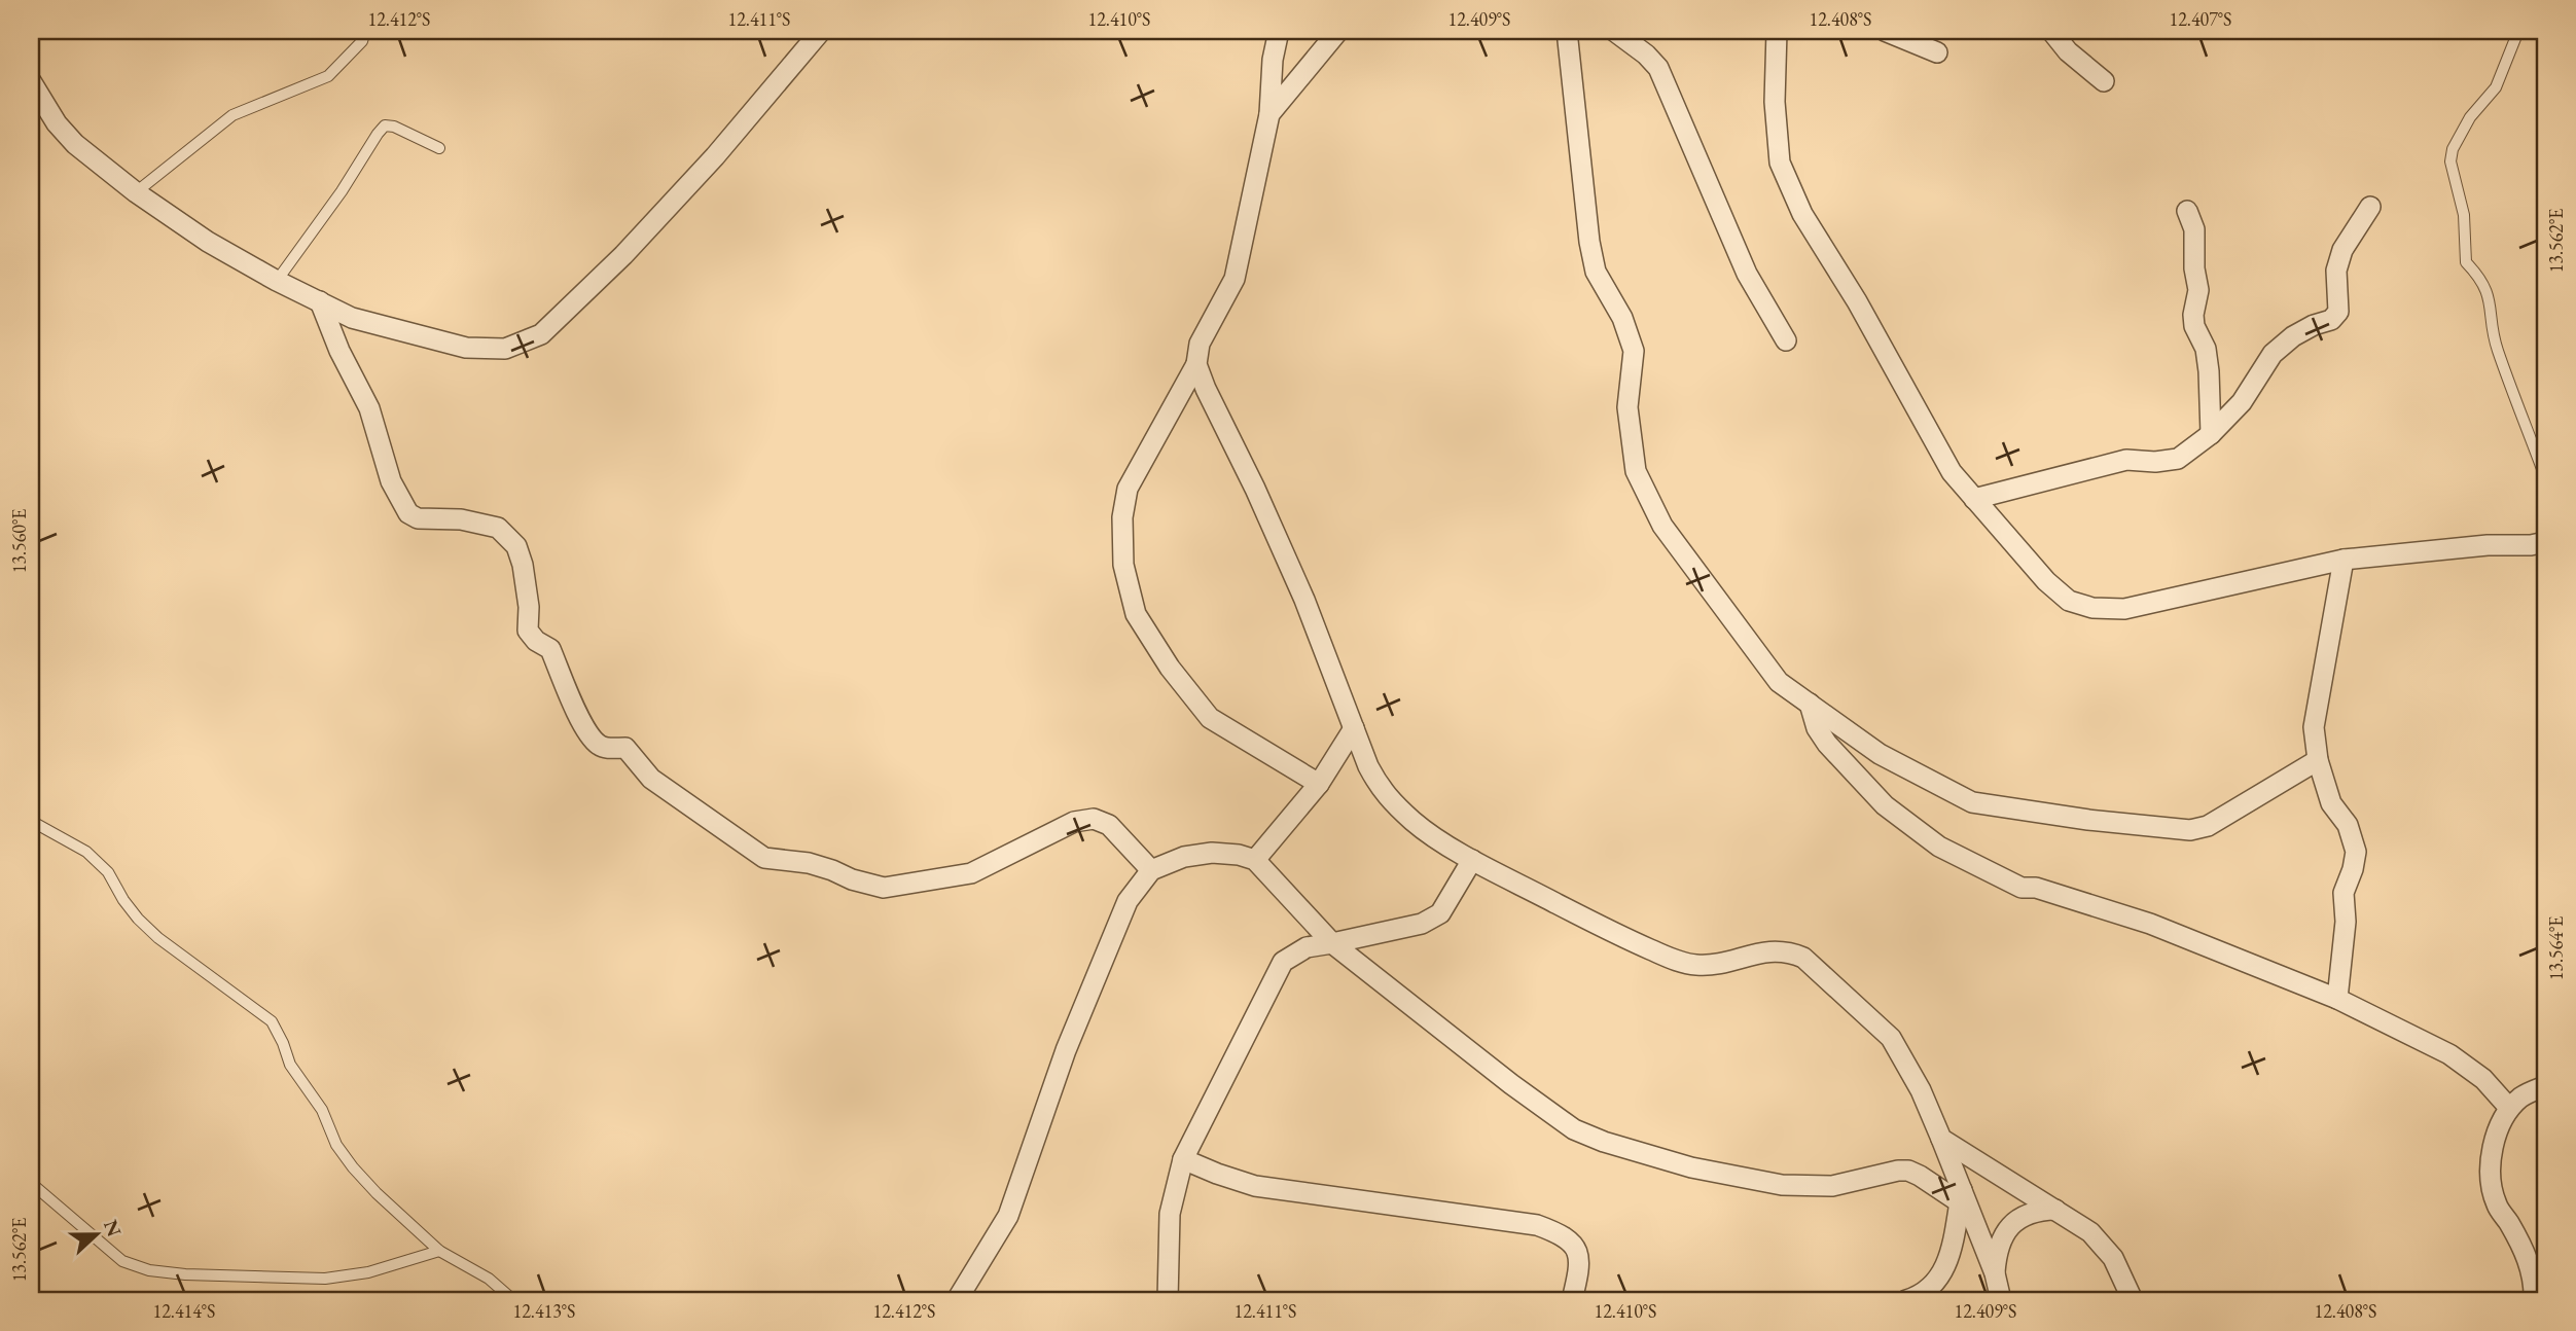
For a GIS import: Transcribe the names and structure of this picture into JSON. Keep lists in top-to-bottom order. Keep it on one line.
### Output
{"north":"right","coordinates":["12.412°S","12.411°S","12.410°S","12.409°S","12.408°S","12.407°S","13.562°E","13.560°E","13.564°E","12.414°S","12.413°S"]}
